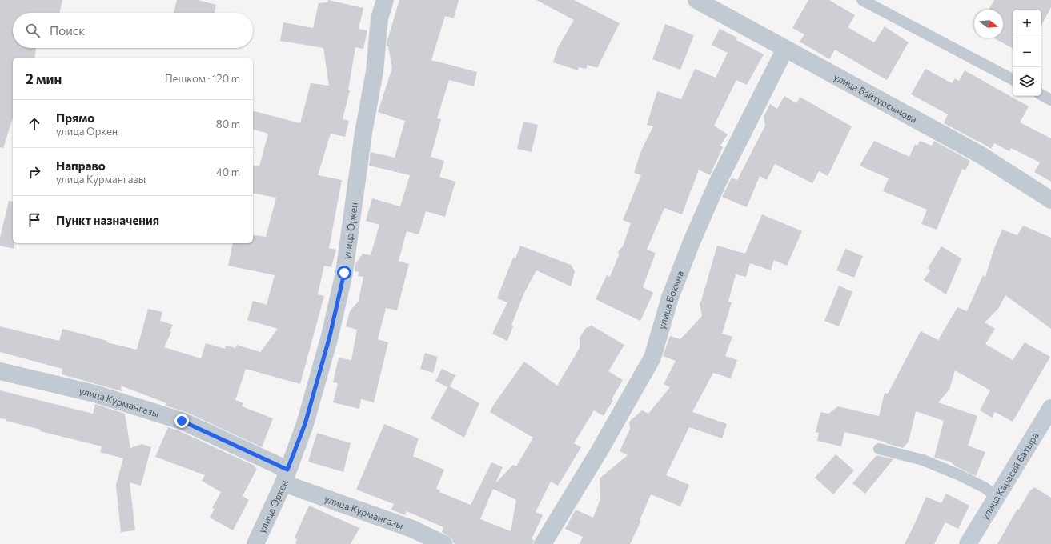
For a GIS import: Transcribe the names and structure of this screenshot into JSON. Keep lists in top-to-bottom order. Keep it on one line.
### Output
{"streets":{"main road":["улица Карасай Батыра"],"street":["улица Байтурсынова","улица Оркен","улица Бокина","улица Курмангазы"]},"crossings":[["улица Байтурсынова","улица Бокина"],["улица Оркен","улица Курмангазы"]],"north":"right","page":{"map_buttons":["+","−"],"search":"Поиск","heading":["2 мин","Пешком · 120 m"],"list":[["Прямо","улица Оркен","80 m"],["Направо","улица Курмангазы","40 m"],"Пункт назначения"]}}
